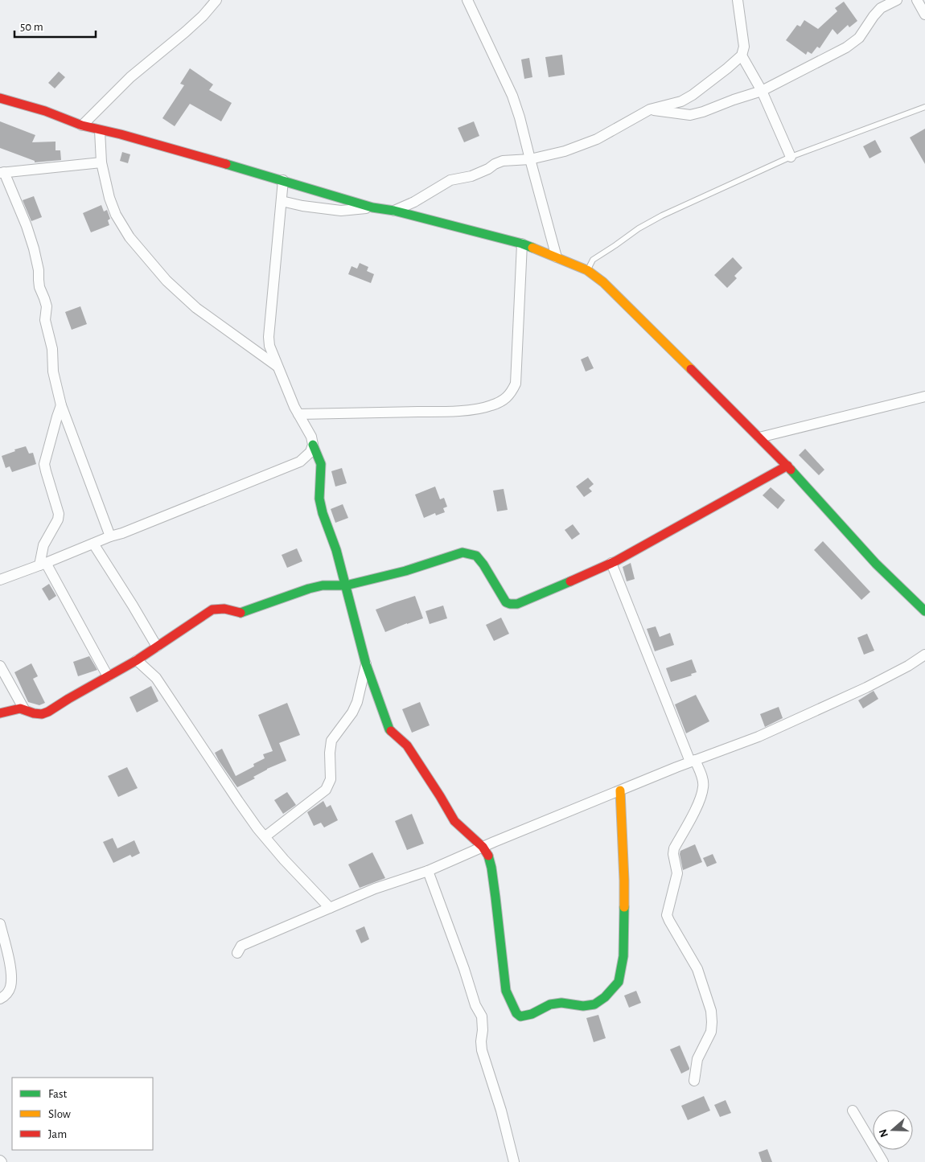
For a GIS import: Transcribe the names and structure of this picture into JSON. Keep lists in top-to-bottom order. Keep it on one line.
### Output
{"legend":["Fast","Slow","Jam"],"scale_bar":"50 m","north":"left"}
